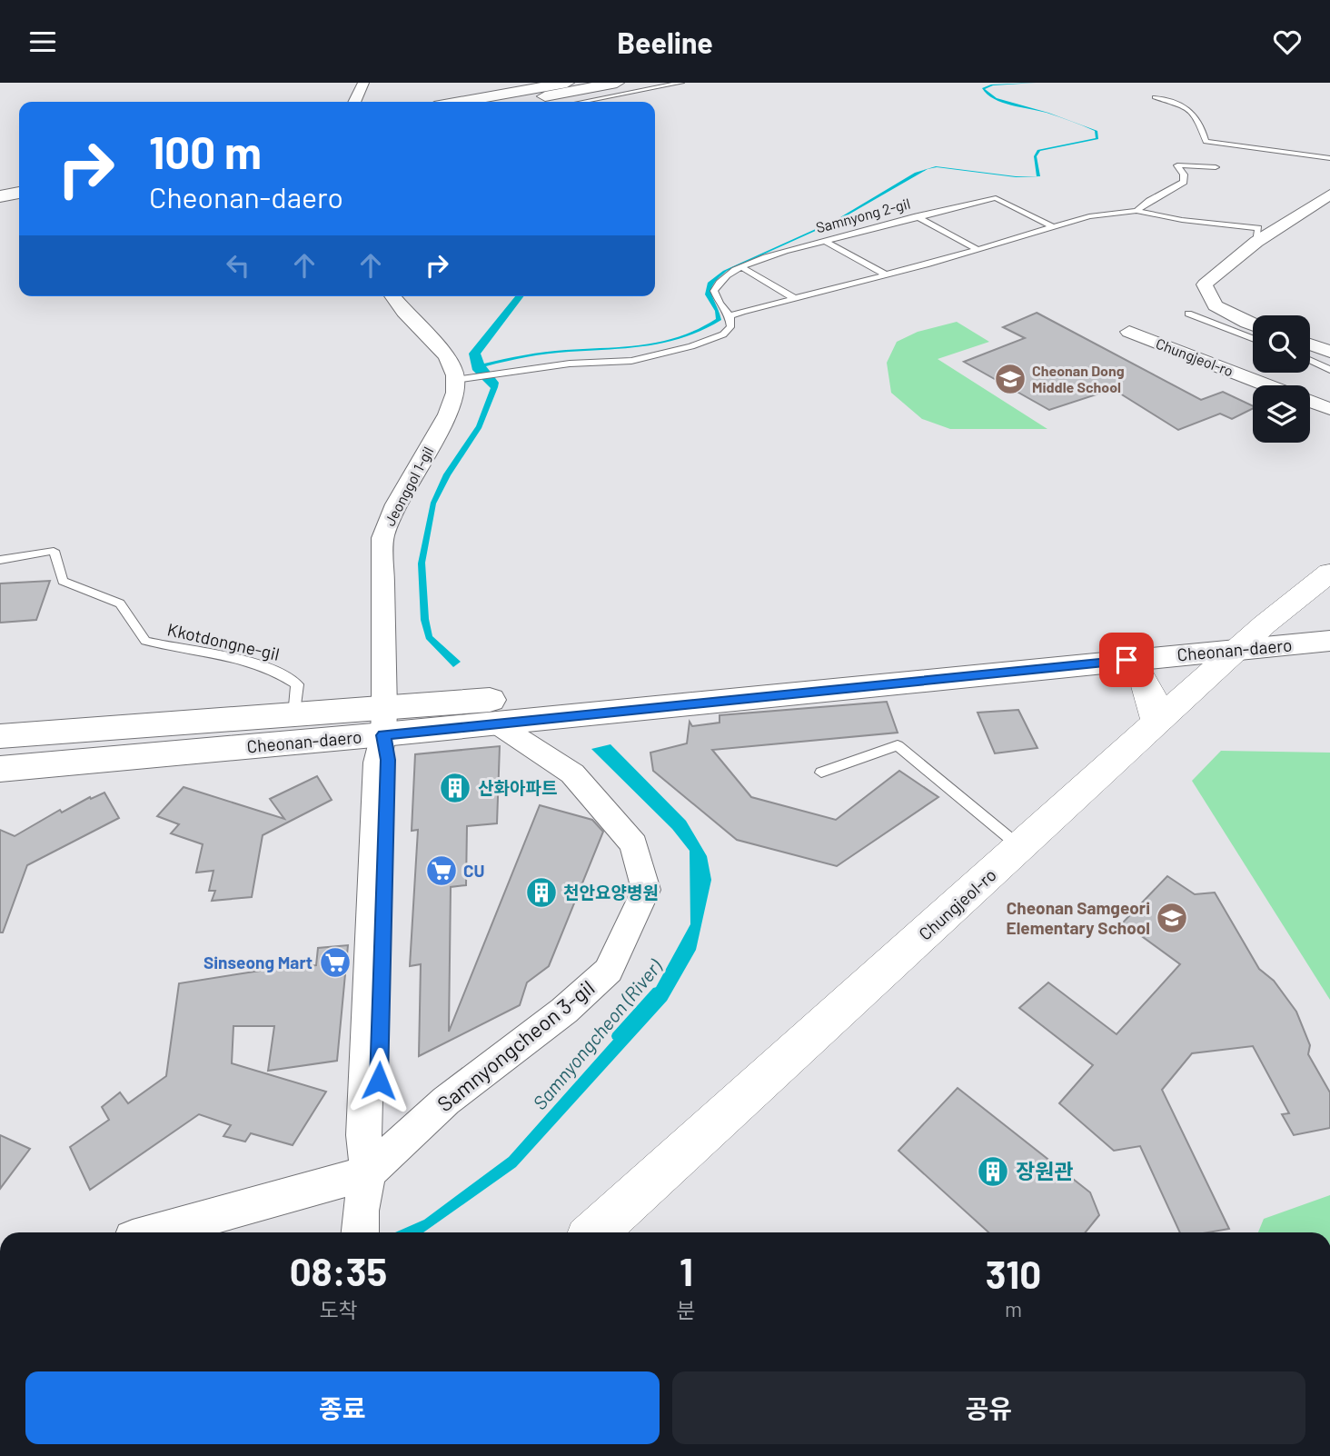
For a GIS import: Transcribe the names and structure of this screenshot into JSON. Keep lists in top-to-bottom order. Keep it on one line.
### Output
{"streets":{"main road":["Cheonan-daero"],"street":["Chungjeol-ro","Jeonggol 1-gil","Samnyongcheon 3-gil"],"lane":["Samnyong 2-gil","Kkotdongne-gil"]},"crossings":[["Chungjeol-ro","Cheonan-daero"],["Jeonggol 1-gil","Cheonan-daero"],["Jeonggol 1-gil","Samnyongcheon 3-gil"],["Kkotdongne-gil","Cheonan-daero"],["Cheonan-daero","Samnyongcheon 3-gil"]],"water":["Samnyongcheon (River)"],"places":{"school or university":["Cheonan Dong Middle School","Cheonan Samgeori Elementary School"],"building":["산화아파트","천안요양병원","장원관"],"supermarket":["CU","Sinseong Mart"]},"page":{"header":"Beeline","turn":["100 m","Cheonan-daero"],"eta":["08:35","도착","1","분","310","m"],"buttons":["종료","공유"]}}
